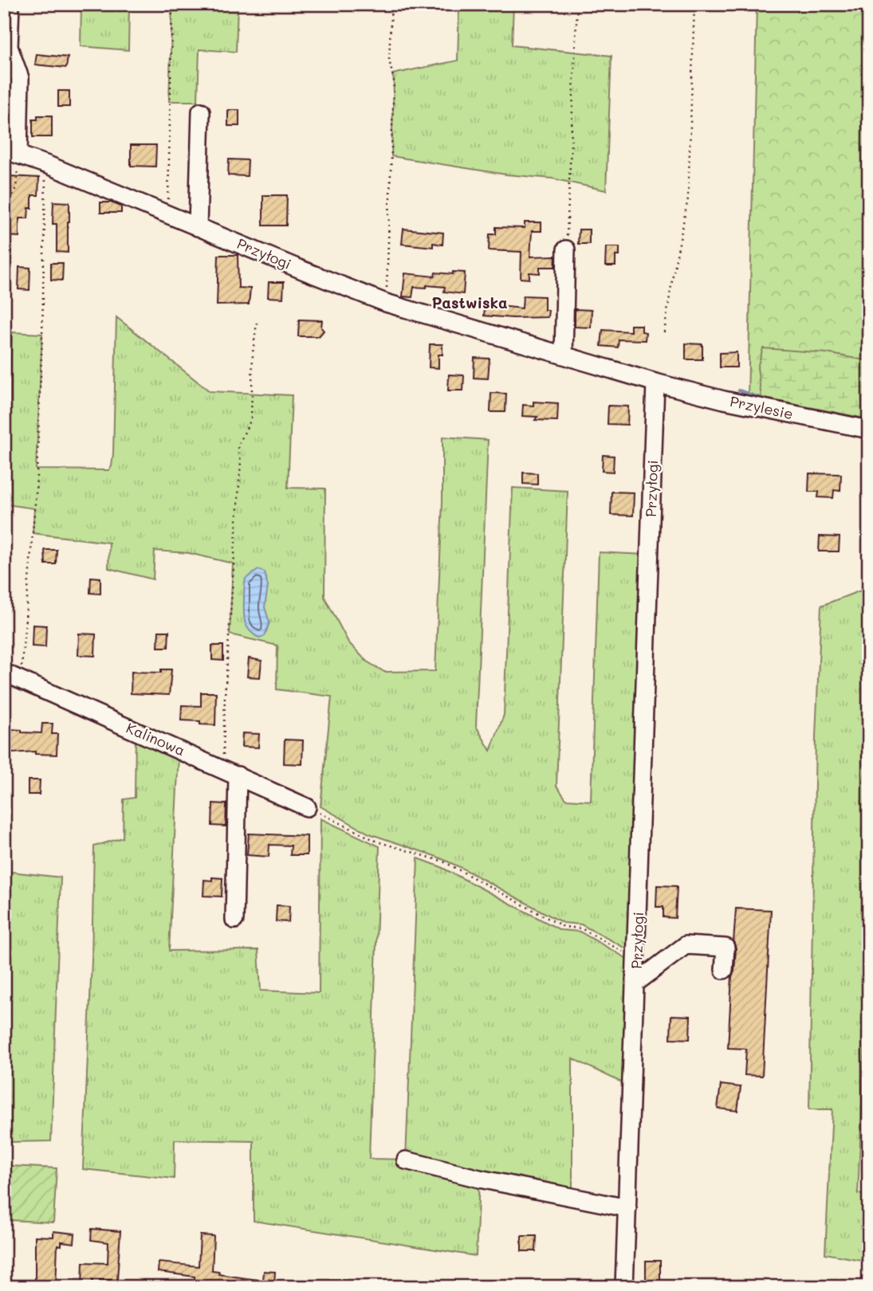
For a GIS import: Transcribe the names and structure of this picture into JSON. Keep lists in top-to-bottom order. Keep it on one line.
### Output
{"streets":{"street":["Przyłogi","Przylesie","Kalinowa"]},"crossings":[["Przyłogi","Przylesie"]],"districts":["Pastwiska"]}
